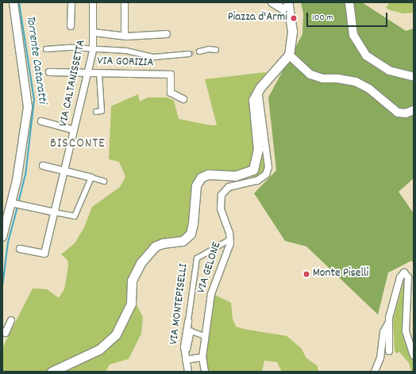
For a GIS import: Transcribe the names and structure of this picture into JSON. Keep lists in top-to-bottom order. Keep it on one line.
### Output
{"streets":{"street":["VIA GORIZIA","VIA CALTANISSETTA","VIA GELONE","VIA MONTEPISELLI"]},"crossings":[["VIA GORIZIA","VIA CALTANISSETTA"],["VIA GELONE","VIA MONTEPISELLI"]],"districts":["BISCONTE"],"water":["Torrente Cataratti"],"places":["Piazza d'Armi","Monte Piselli"],"scale_bar":"100 m"}
